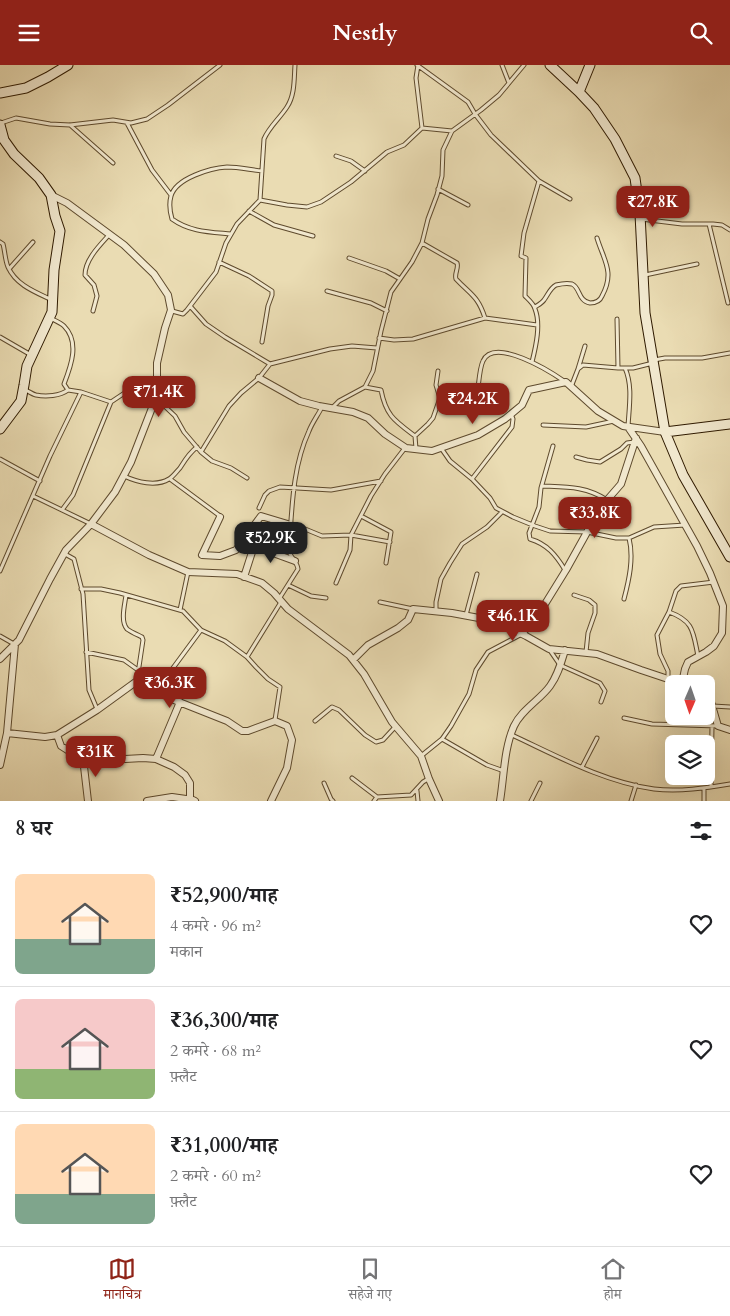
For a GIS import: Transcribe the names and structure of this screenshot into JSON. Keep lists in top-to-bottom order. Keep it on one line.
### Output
{"north":"bottom","page":{"header":"Nestly","price":["₹27.8K","₹71.4K","₹24.2K","₹33.8K","₹52.9K","₹46.1K","₹36.3K","₹31K"],"heading":"8 घर","list":[{"name":"₹52,900/माह","note":"4 कमरे · 96 m² · मकान"},{"name":"₹36,300/माह","note":"2 कमरे · 68 m² · फ़्लैट"},{"name":"₹31,000/माह","note":"2 कमरे · 60 m² · फ़्लैट"}],"tabs":["मानचित्र","सहेजे गए","होम"]}}
